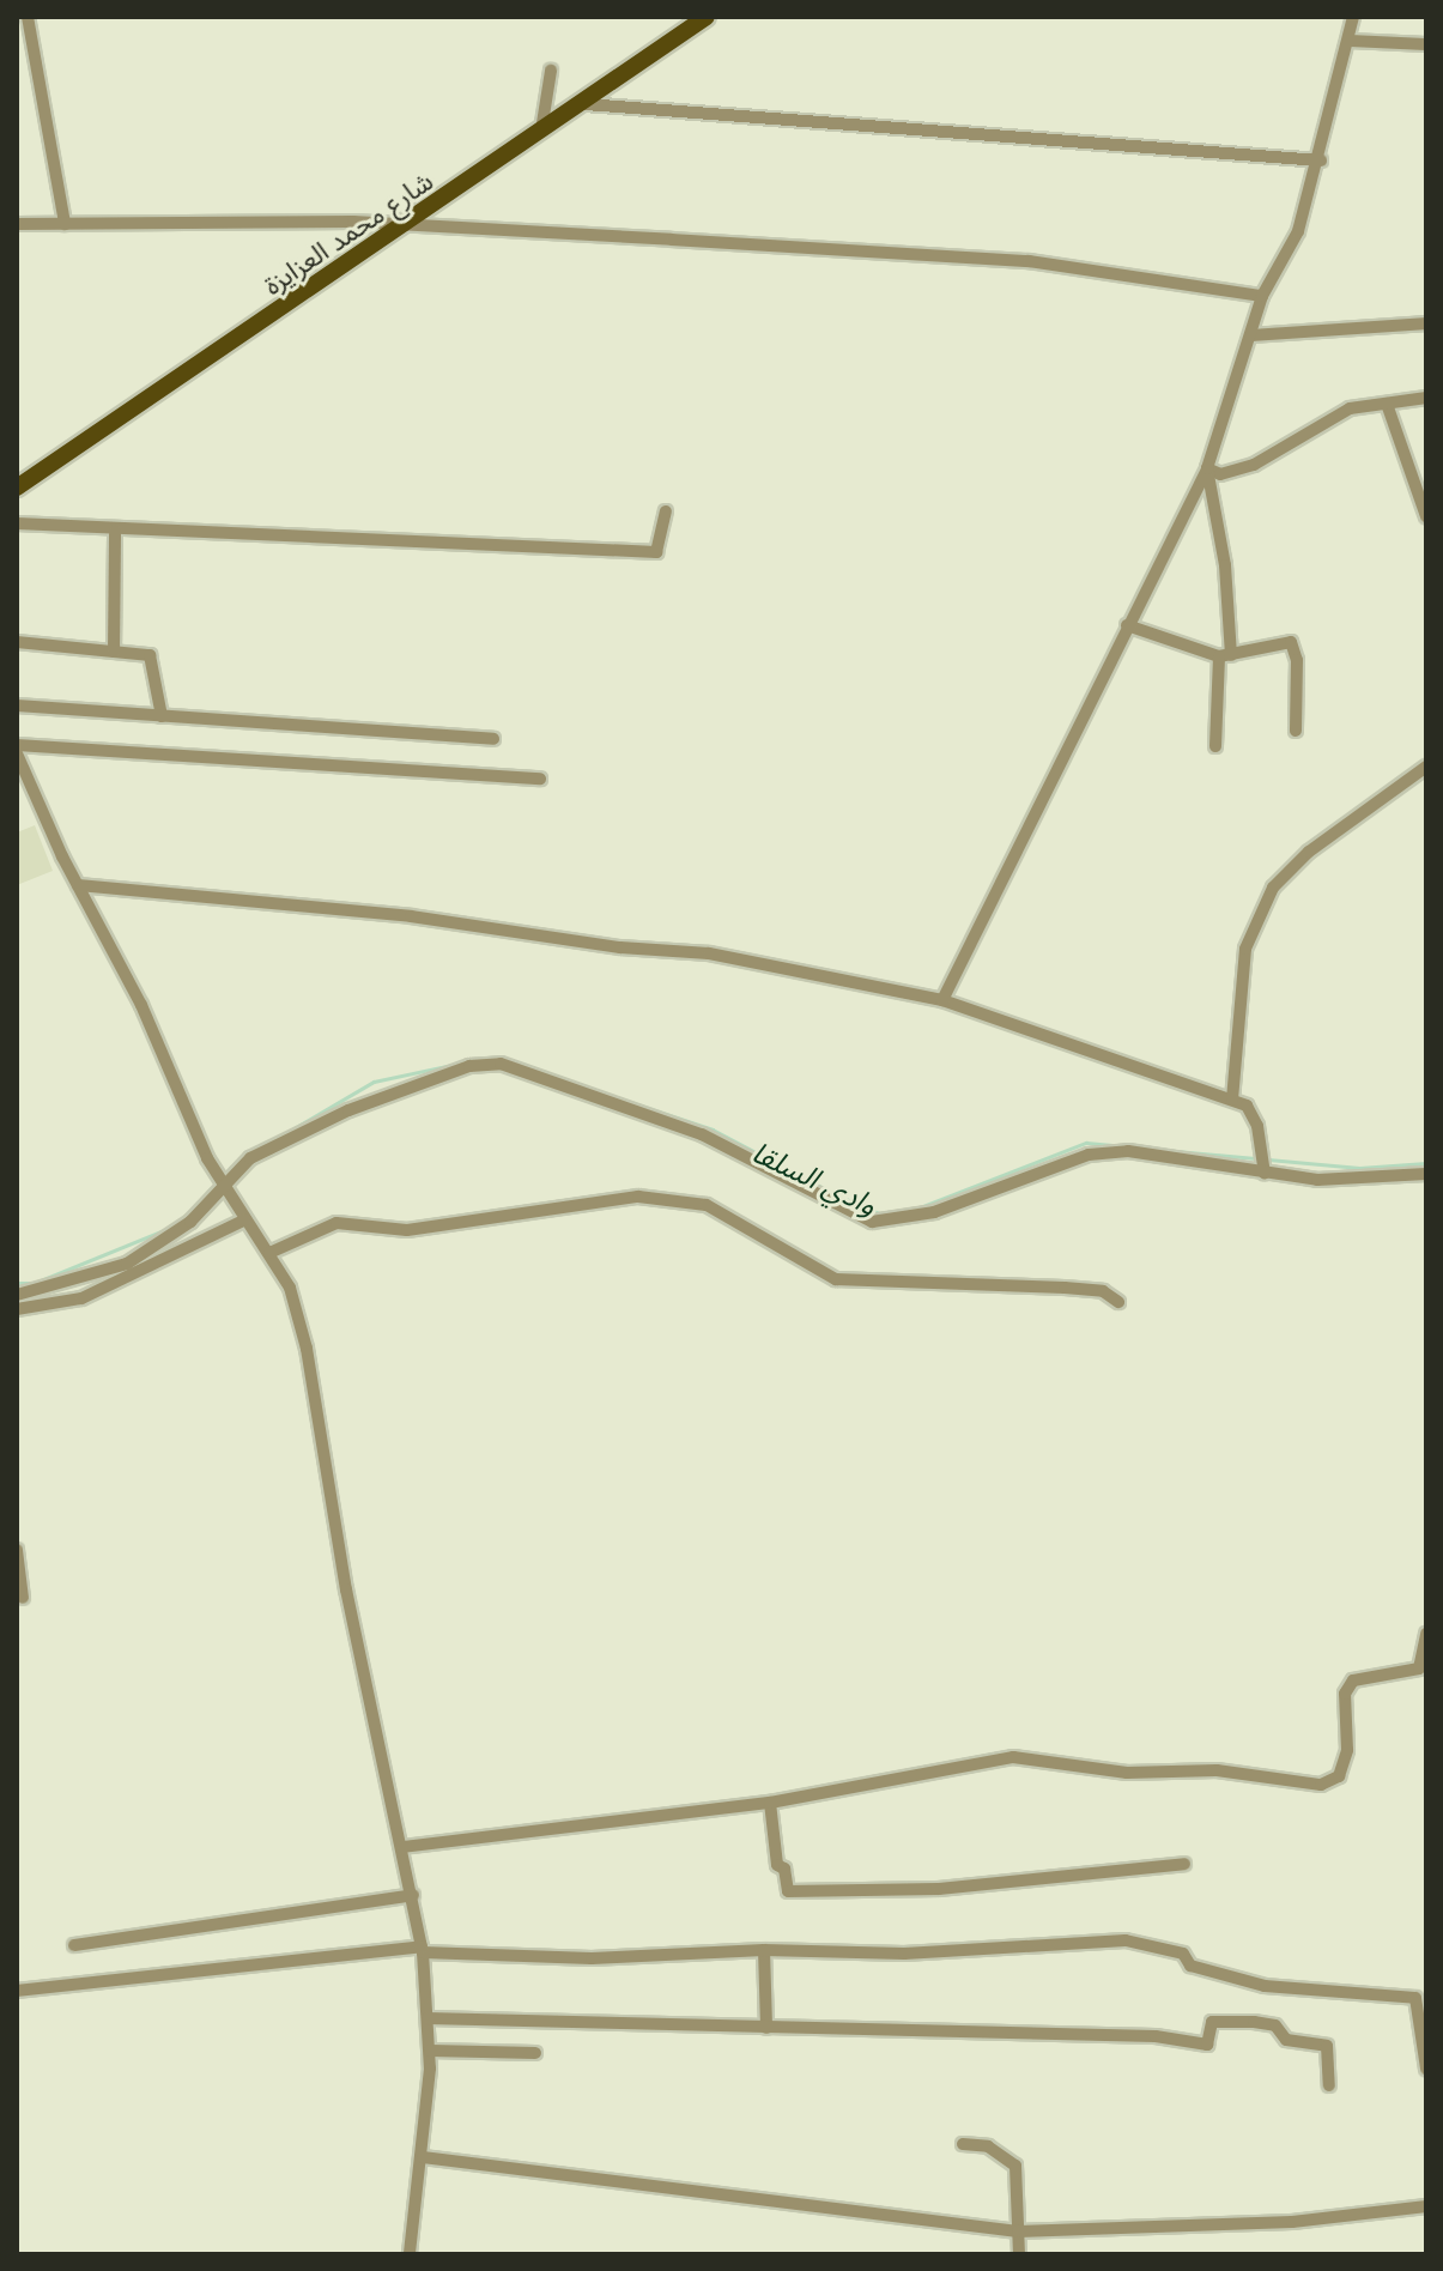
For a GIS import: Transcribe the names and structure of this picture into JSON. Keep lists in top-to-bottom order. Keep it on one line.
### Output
{"streets":{"main road":["شارع محمد العزايزة"]},"water":["وادي السلقا"]}
